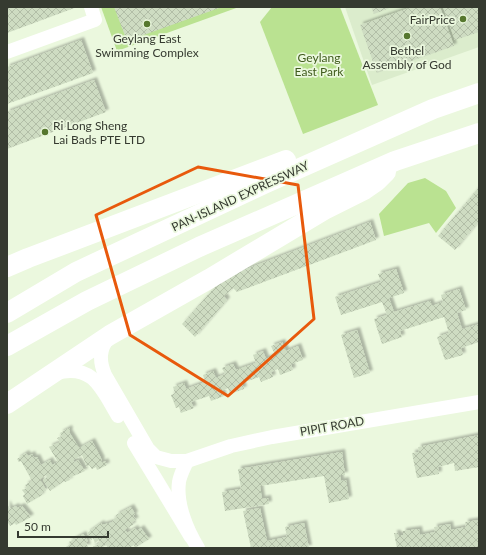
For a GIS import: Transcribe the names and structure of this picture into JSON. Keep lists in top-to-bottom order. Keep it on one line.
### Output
{"streets":{"highway":["PAN-ISLAND EXPRESSWAY"],"street":["PIPIT ROAD"]},"parks":["Geylang East Park"],"places":["FairPrice","Geylang East Swimming Complex","Bethel Assembly of God","Ri Long Sheng Lai Bads PTE LTD"],"scale_bar":"50 m"}
